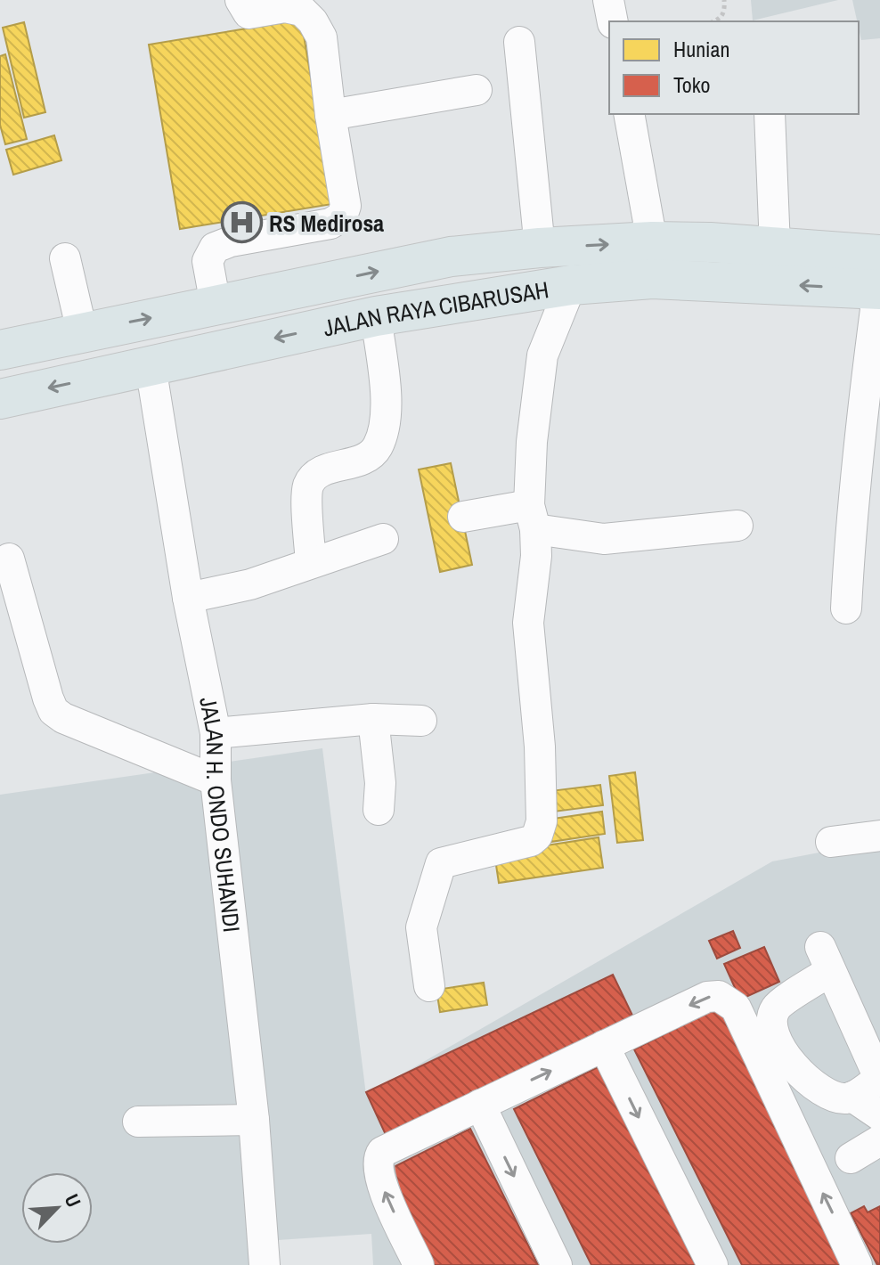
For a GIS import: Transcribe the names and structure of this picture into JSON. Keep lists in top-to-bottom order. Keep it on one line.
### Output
{"streets":{"main road":["JALAN RAYA CIBARUSAH"],"street":["JALAN H. ONDO SUHANDI"]},"crossings":[["JALAN RAYA CIBARUSAH","JALAN H. ONDO SUHANDI"]],"places":{"hospital":["RS Medirosa"]},"legend":["Hunian","Toko"],"north":"top right"}
